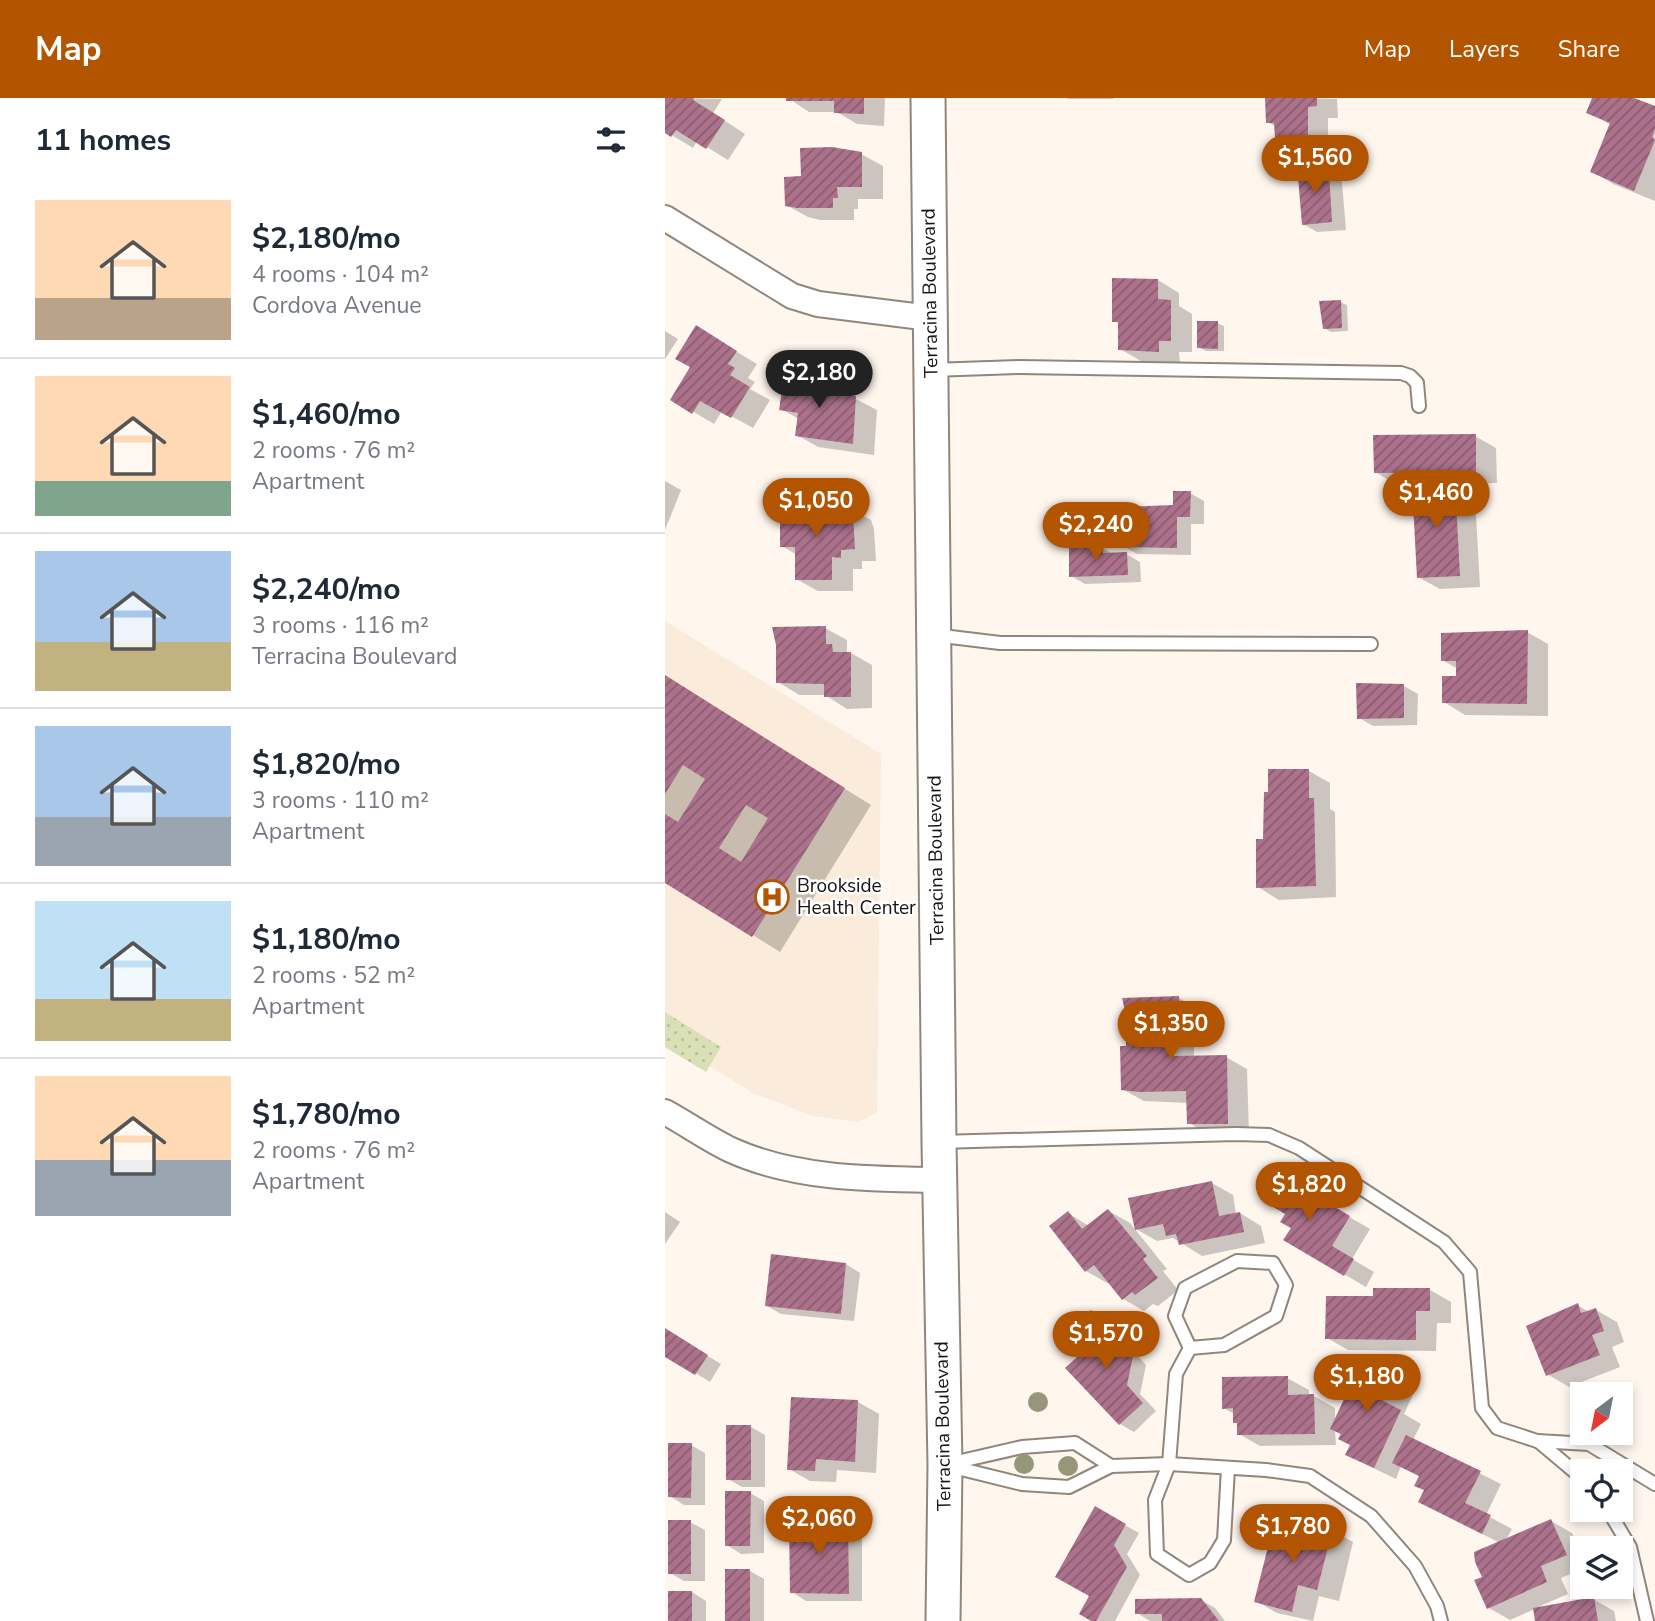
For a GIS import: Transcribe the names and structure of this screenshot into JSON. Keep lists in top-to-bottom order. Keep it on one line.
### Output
{"streets":{"main road":["Terracina Boulevard"]},"places":{"hospital":["Brookside Health Center"]},"north":"bottom left","page":{"header":"Map","nav":["Map","Layers","Share"],"heading":"11 homes","price":["$1,560","$2,180","$1,460","$1,050","$2,240","$1,350","$1,820","$1,570","$1,180","$2,060","$1,780"],"list":[{"name":"$2,180/mo","note":"4 rooms · 104 m² · Cordova Avenue"},{"name":"$1,460/mo","note":"2 rooms · 76 m² · Apartment"},{"name":"$2,240/mo","note":"3 rooms · 116 m² · Terracina Boulevard"},{"name":"$1,820/mo","note":"3 rooms · 110 m² · Apartment"},{"name":"$1,180/mo","note":"2 rooms · 52 m² · Apartment"},{"name":"$1,780/mo","note":"2 rooms · 76 m² · Apartment"}]}}
